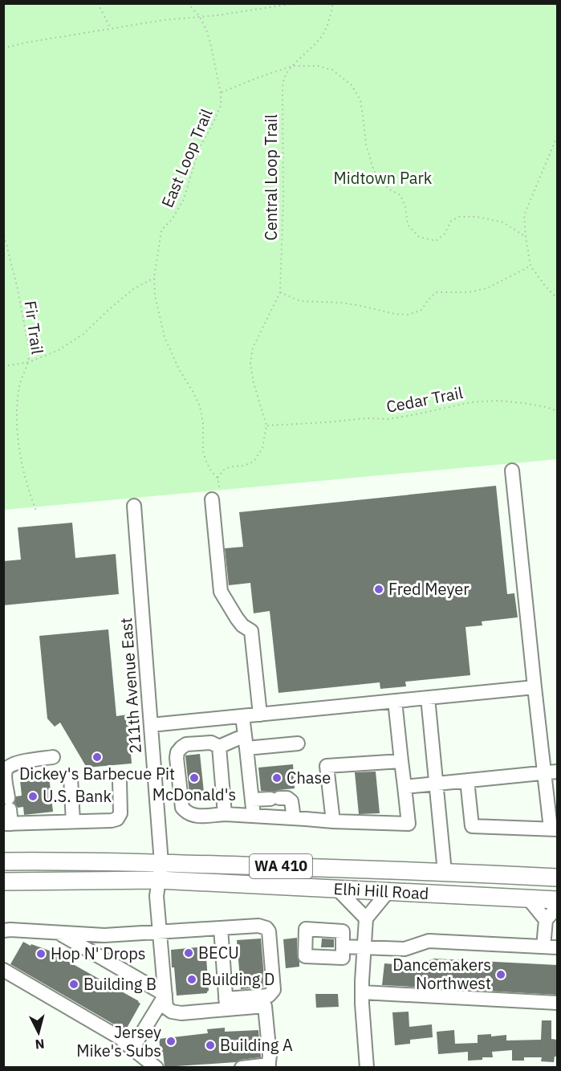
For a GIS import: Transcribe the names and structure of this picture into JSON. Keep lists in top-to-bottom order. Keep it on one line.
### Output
{"streets":{"main road":["WA 410","Elhi Hill Road"],"street":["211th Avenue East"],"path":["East Loop Trail","Central Loop Trail","Fir Trail","Cedar Trail"]},"crossings":[["East Loop Trail","Central Loop Trail"],["Central Loop Trail","Cedar Trail"],["211th Avenue East","Elhi Hill Road"]],"parks":["Midtown Park"],"places":["Fred Meyer","Dickey's Barbecue Pit","McDonald's","Chase","U.S. Bank","BECU","Hop N' Drops","Dancemakers Northwest","Building D","Building B","Jersey Mike's Subs","Building A"],"north":"bottom"}
